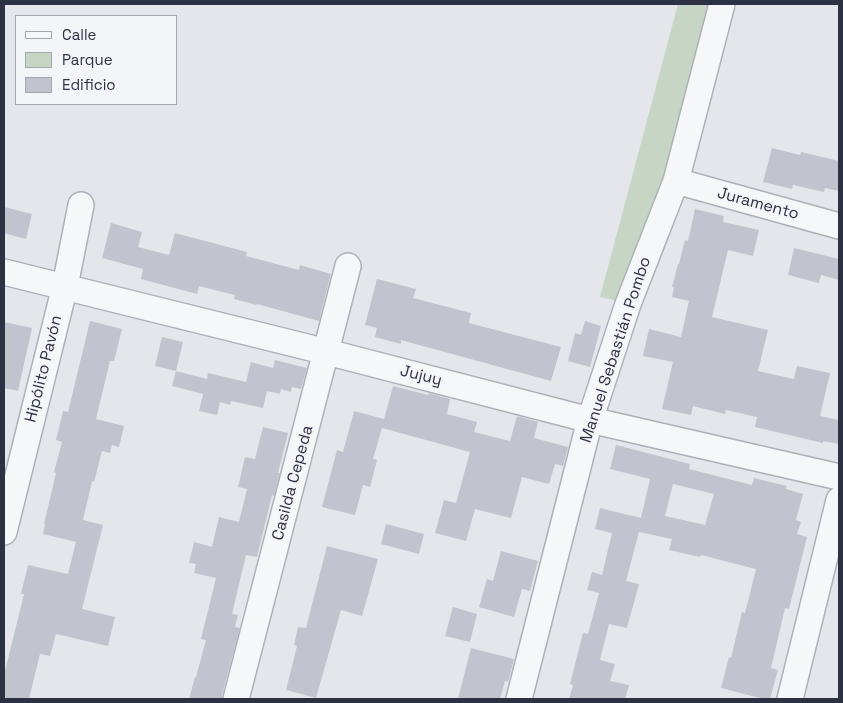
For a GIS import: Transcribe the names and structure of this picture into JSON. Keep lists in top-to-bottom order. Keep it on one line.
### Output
{"streets":{"street":["Juramento","Manuel Sebastián Pombo","Hipólito Pavón","Jujuy","Casilda Cepeda"]},"crossings":[["Juramento","Manuel Sebastián Pombo"],["Manuel Sebastián Pombo","Jujuy"],["Hipólito Pavón","Jujuy"],["Jujuy","Casilda Cepeda"]],"legend":["Calle","Parque","Edificio"]}
